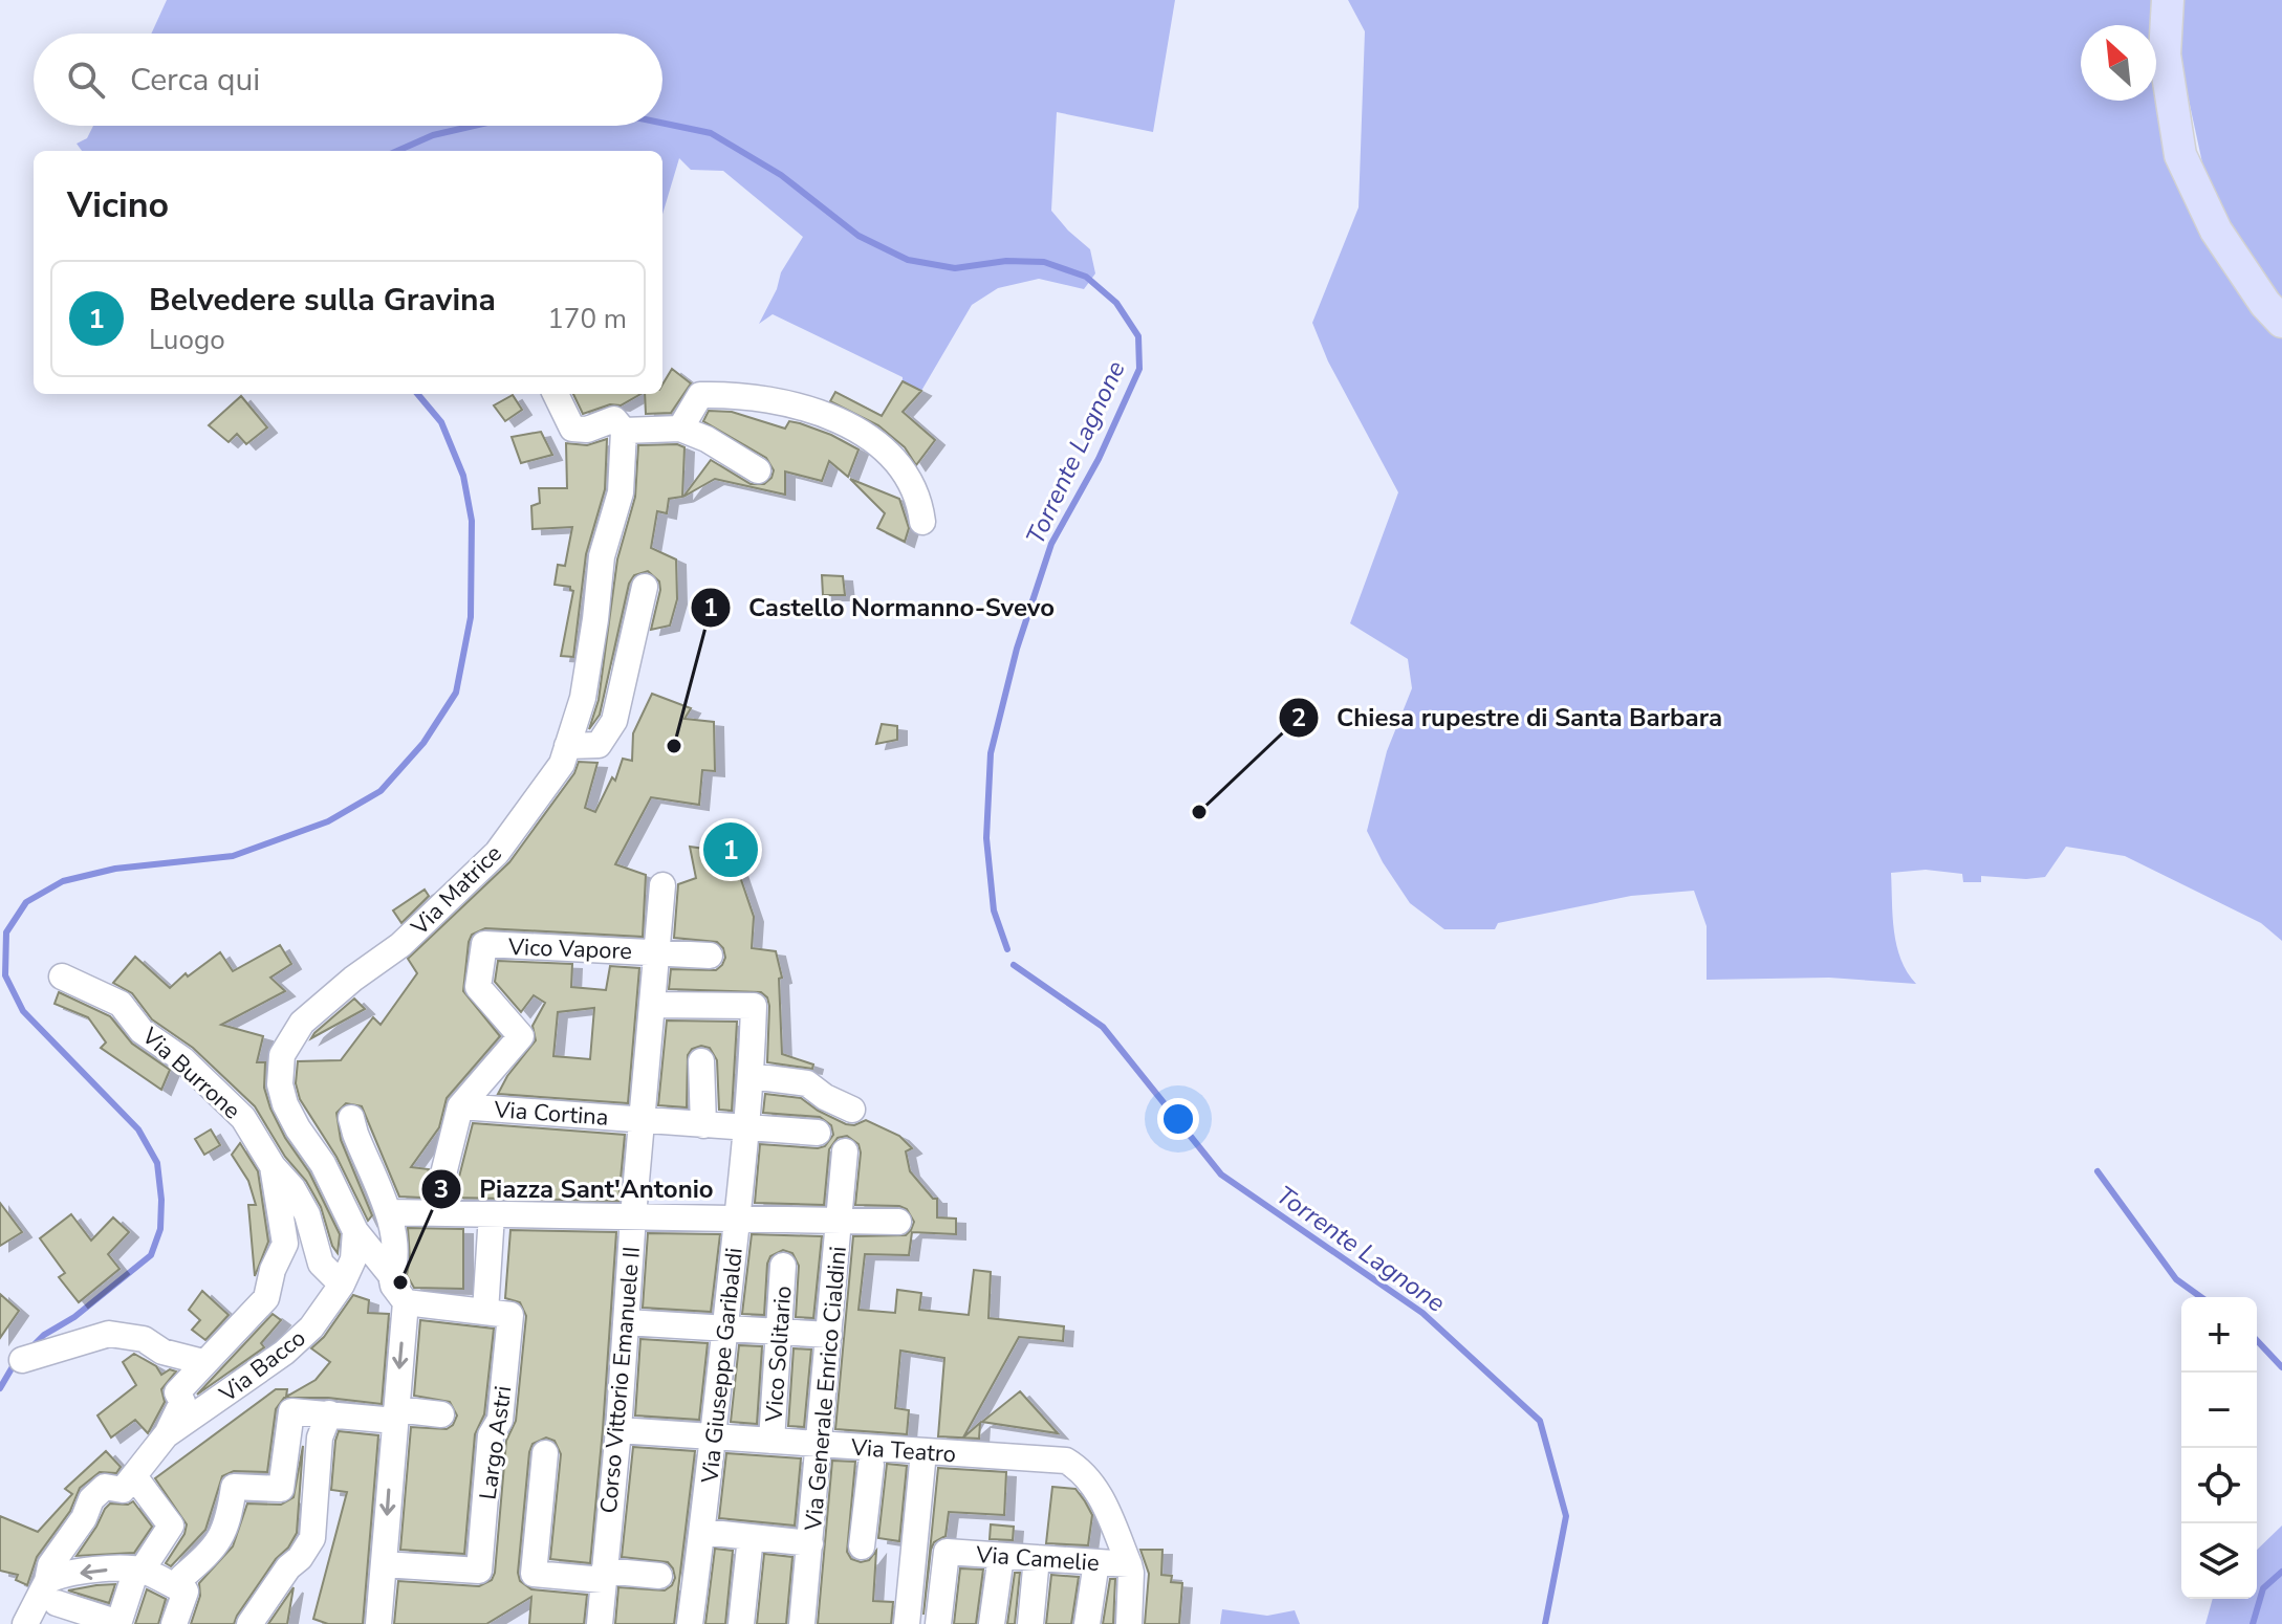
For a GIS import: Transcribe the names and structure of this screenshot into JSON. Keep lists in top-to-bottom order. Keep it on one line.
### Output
{"streets":{"street":["Via Matrice","Vico Vapore","Via Burrone","Via Cortina","Vico Solitario","Via Bacco","Via Giuseppe Garibaldi","Corso Vittorio Emanuele II","Via Generale Enrico Cialdini","Largo Astri","Via Teatro","Via Camelie"]},"crossings":[["Via Matrice","Via Bacco"],["Vico Vapore","Via Cortina"],["Vico Vapore","Corso Vittorio Emanuele II"],["Via Burrone","Via Bacco"],["Via Cortina","Via Giuseppe Garibaldi"],["Via Cortina","Corso Vittorio Emanuele II"],["Vico Solitario","Via Teatro"],["Via Giuseppe Garibaldi","Corso Vittorio Emanuele II"],["Via Giuseppe Garibaldi","Via Teatro"],["Corso Vittorio Emanuele II","Via Teatro"],["Via Generale Enrico Cialdini","Via Teatro"],["Via Teatro","Via Camelie"]],"water":["Torrente Lagnone"],"places":["Castello Normanno-Svevo","Chiesa rupestre di Santa Barbara","Piazza Sant'Antonio"],"north":"top left","page":{"search":"Cerca qui","heading":"Vicino","list":[{"mark":"1","name":"Belvedere sulla Gravina","note":"Luogo","value":"170 m"}],"pins":"1","map_buttons":["+","−"]}}
